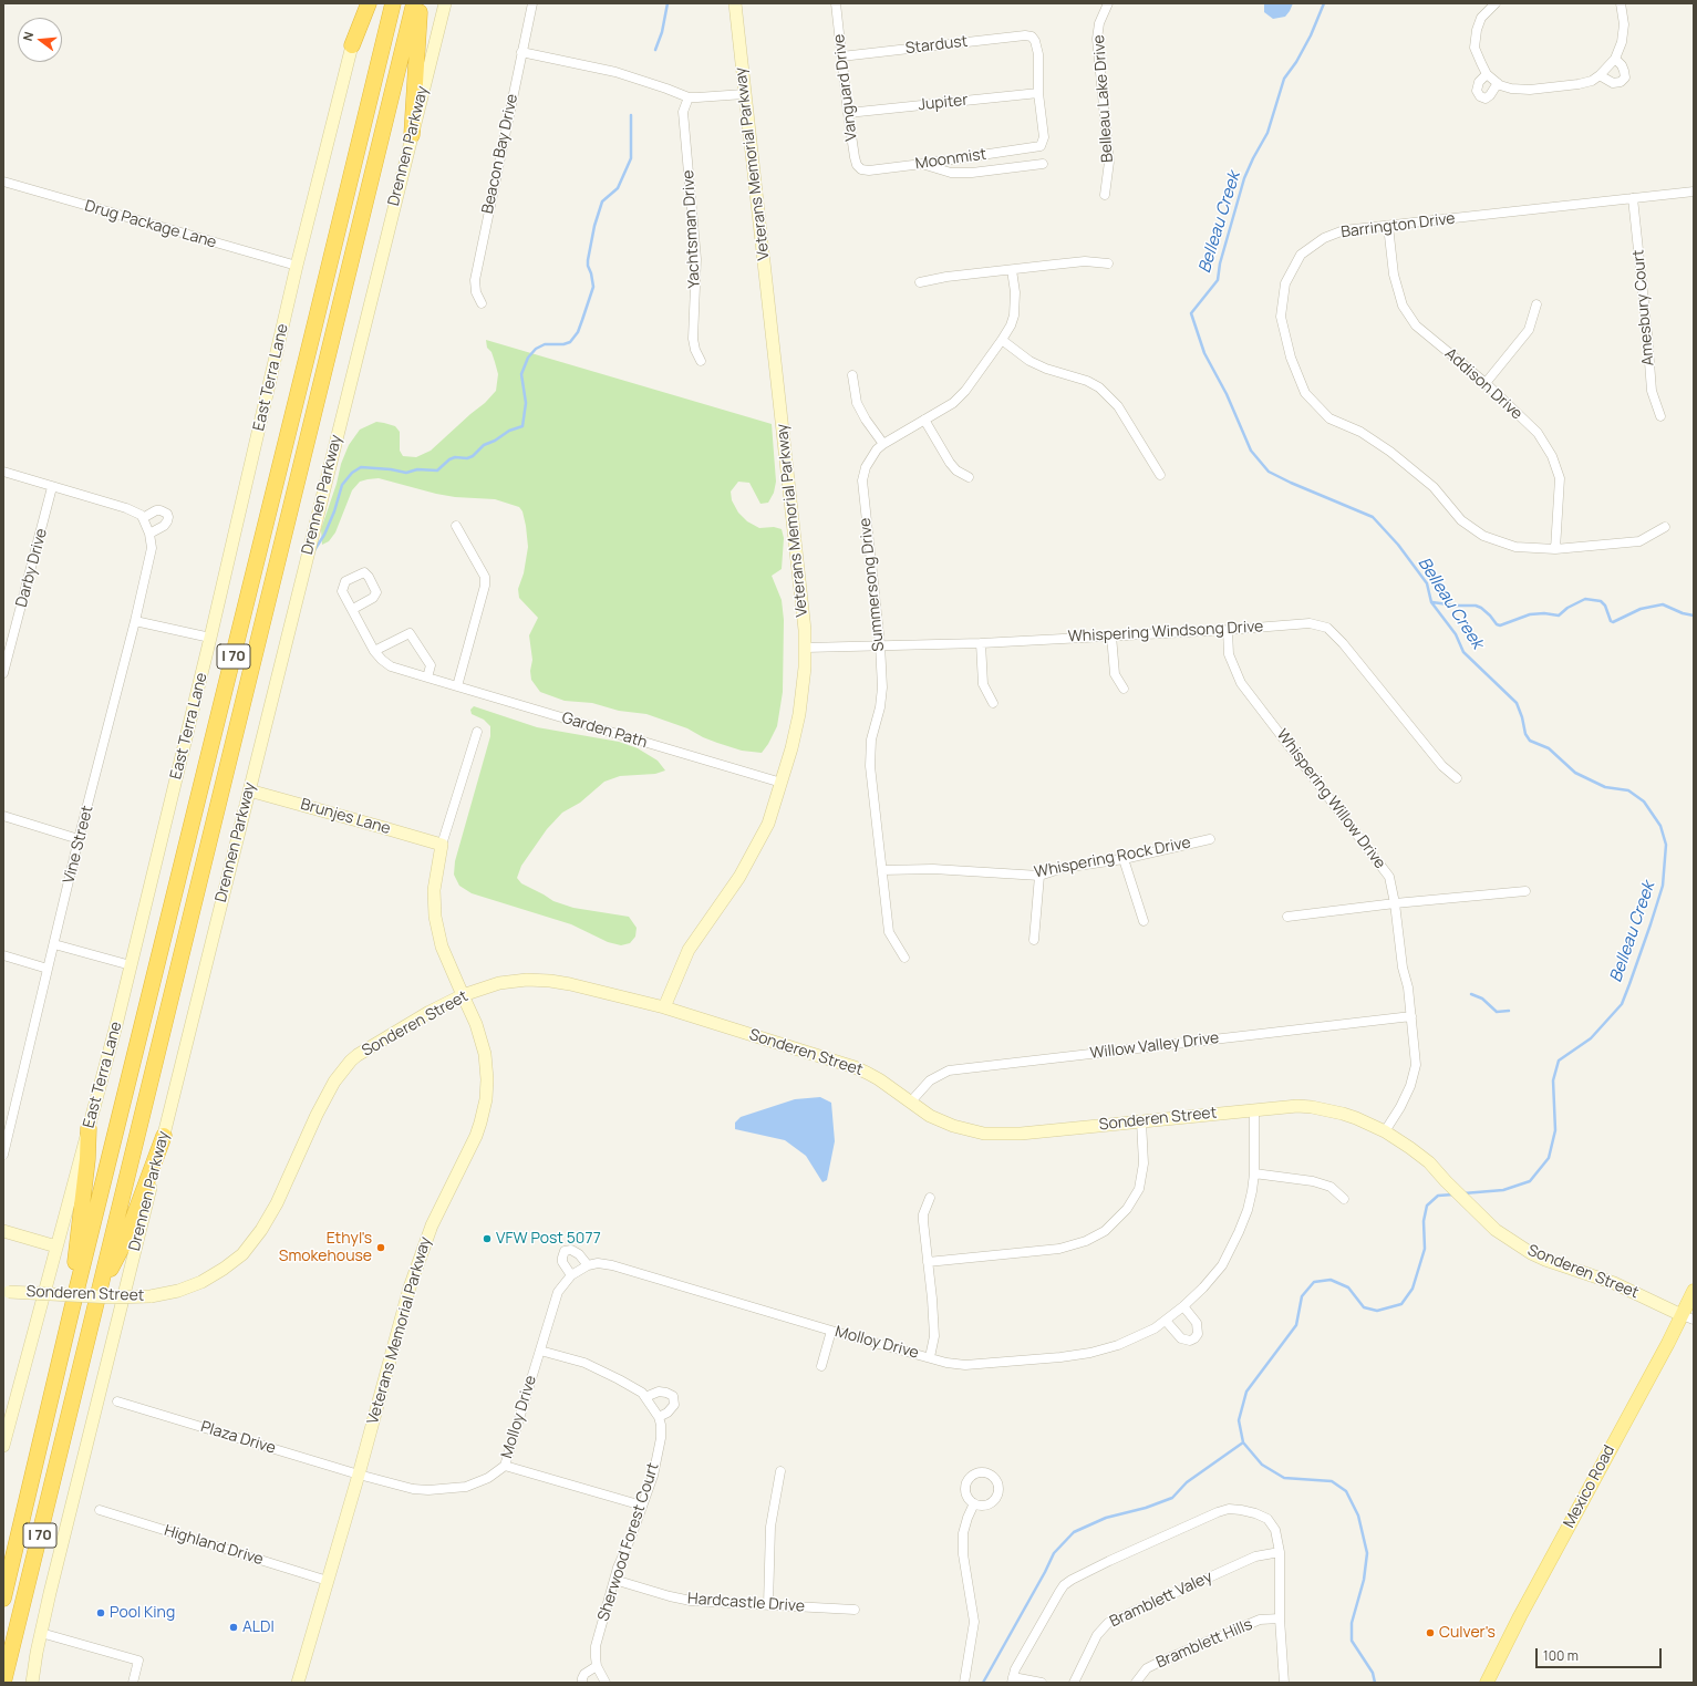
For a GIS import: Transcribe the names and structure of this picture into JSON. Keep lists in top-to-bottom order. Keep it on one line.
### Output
{"streets":{"highway":["I 70"],"main road":["Mexico Road"],"street":["Stardust","Vanguard Drive","Belleau Lake Drive","Jupiter","Drennen Parkway","Beacon Bay Drive","Moonmist","Veterans Memorial Parkway","Drug Package Lane","Barrington Drive","Yachtsman Drive","Amesbury Court","East Terra Lane","Addison Drive","Darby Drive","Summersong Drive","Whispering Windsong Drive","Garden Path","Whispering Willow Drive","Brunjes Lane","Vine Street","Whispering Rock Drive","Sonderen Street","Willow Valley Drive","Molloy Drive","Plaza Drive","Sherwood Forest Court","Highland Drive","Bramblett Valey","Hardcastle Drive","Bramblett Hills"]},"crossings":[["Stardust","Vanguard Drive"],["Stardust","Jupiter"],["Stardust","Moonmist"],["Vanguard Drive","Jupiter"],["Vanguard Drive","Moonmist"],["Jupiter","Moonmist"],["Drennen Parkway","Brunjes Lane"],["Veterans Memorial Parkway","Whispering Windsong Drive"],["Veterans Memorial Parkway","Garden Path"],["Veterans Memorial Parkway","Brunjes Lane"],["Veterans Memorial Parkway","Sonderen Street"],["Veterans Memorial Parkway","Molloy Drive"],["Veterans Memorial Parkway","Plaza Drive"],["Veterans Memorial Parkway","Highland Drive"],["Drug Package Lane","East Terra Lane"],["Barrington Drive","Amesbury Court"],["Barrington Drive","Addison Drive"],["Summersong Drive","Whispering Windsong Drive"],["Summersong Drive","Whispering Rock Drive"],["Whispering Windsong Drive","Whispering Willow Drive"],["Whispering Willow Drive","Sonderen Street"],["Whispering Willow Drive","Willow Valley Drive"],["Sonderen Street","Willow Valley Drive"],["Sonderen Street","Molloy Drive"],["Sonderen Street","Mexico Road"],["Molloy Drive","Plaza Drive"],["Molloy Drive","Sherwood Forest Court"],["Sherwood Forest Court","Hardcastle Drive"]],"water":["Belleau Creek"],"places":["VFW Post 5077","Ethyl's Smokehouse","Pool King","ALDI","Culver's"],"scale_bar":"100 m","north":"left"}
